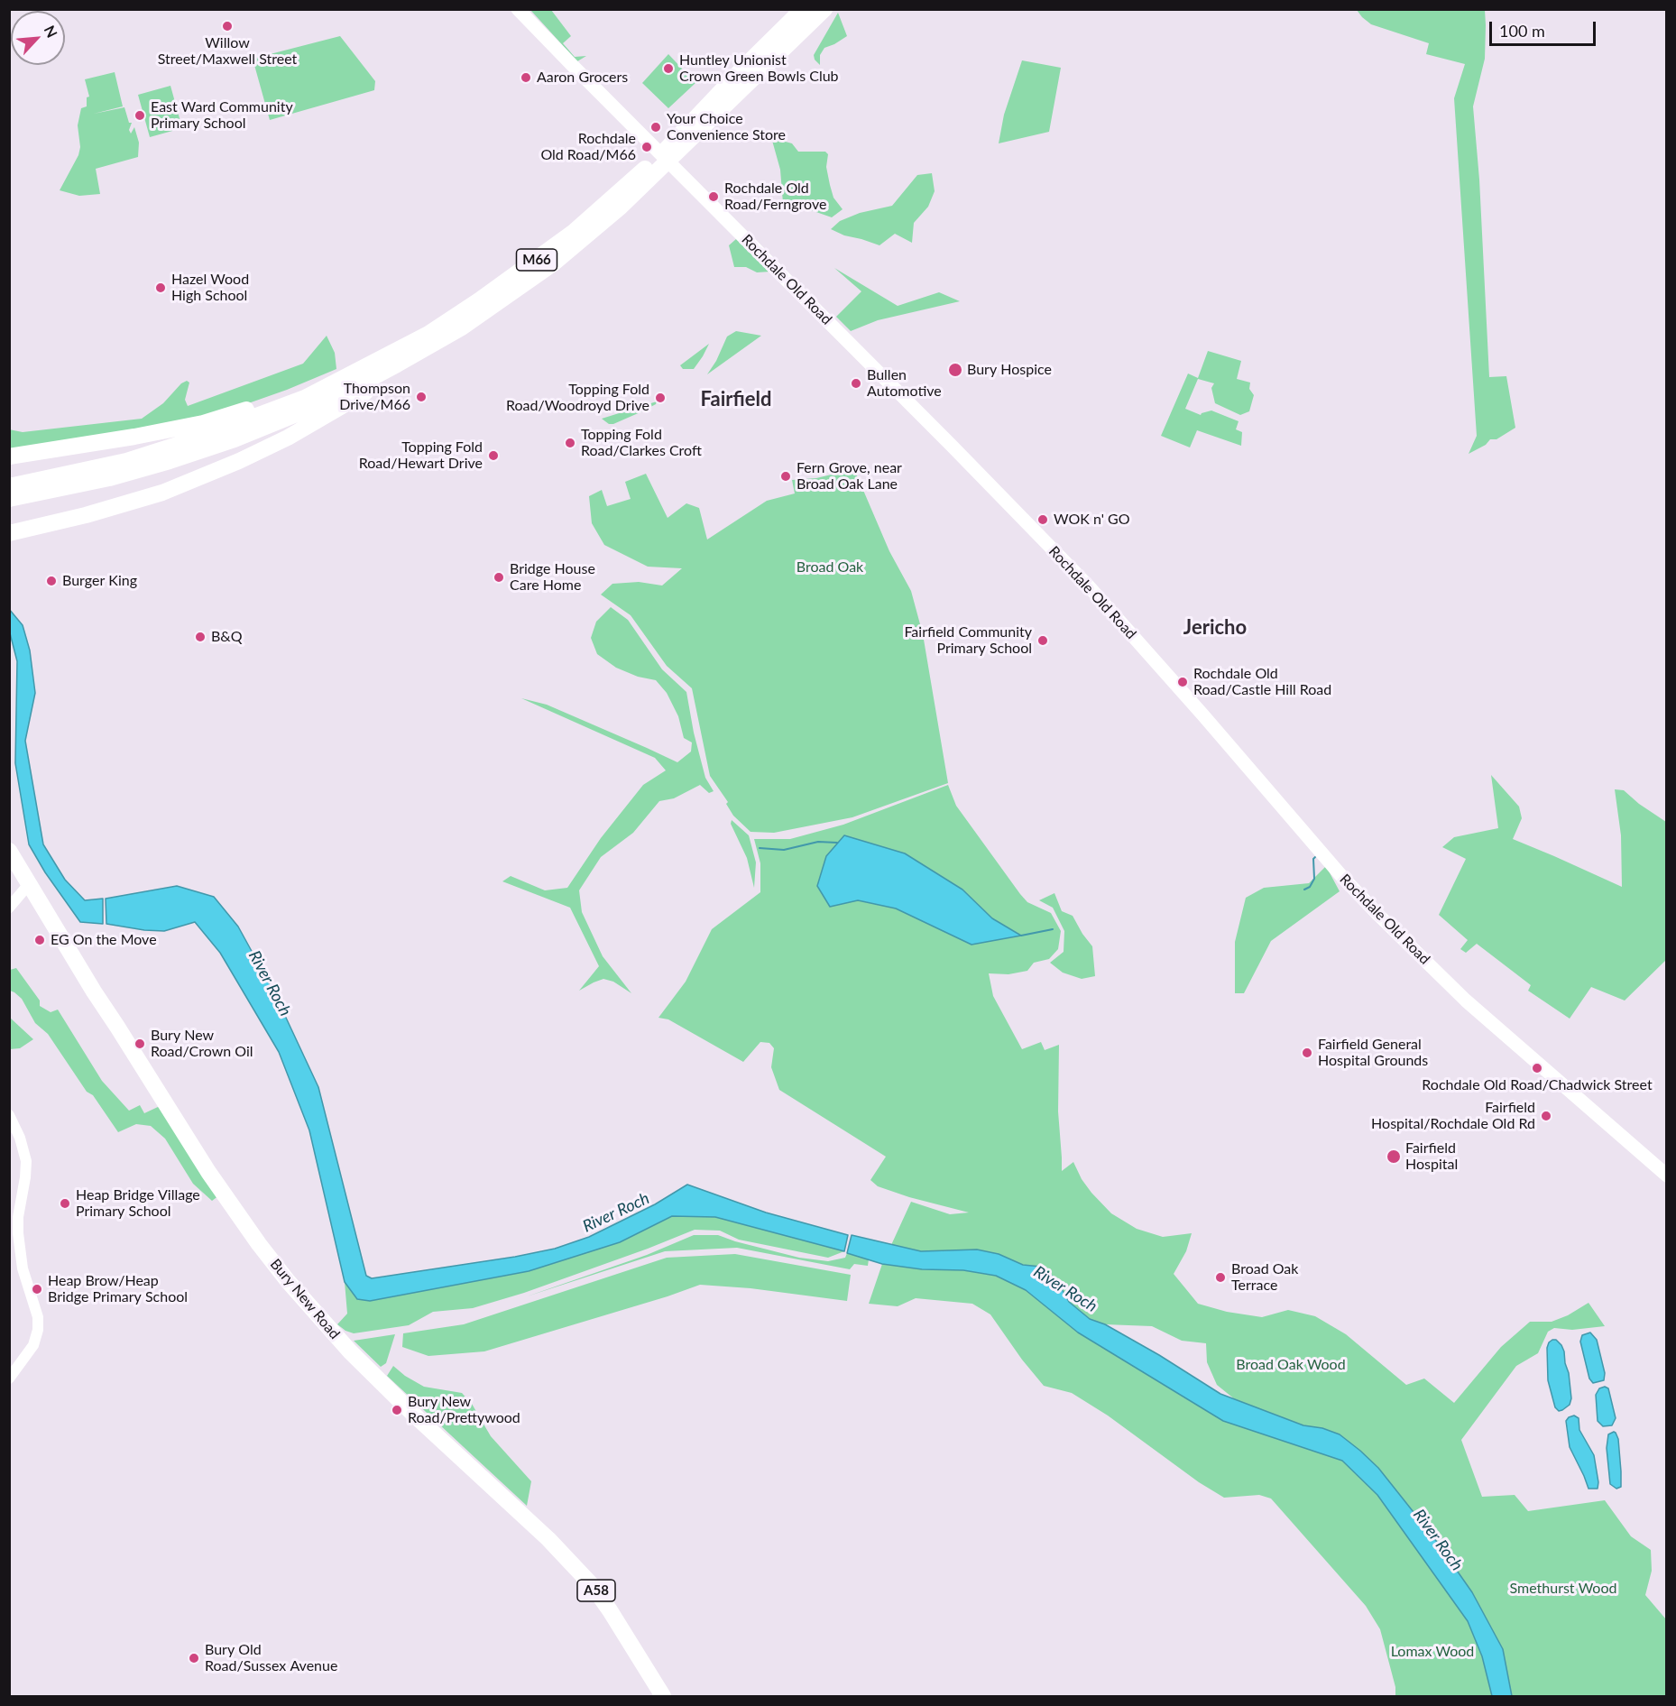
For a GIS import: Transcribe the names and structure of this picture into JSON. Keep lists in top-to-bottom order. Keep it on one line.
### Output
{"streets":{"highway":["M66","Bury New Road","A58"],"main road":["Rochdale Old Road"]},"districts":["Fairfield","Jericho"],"water":["River Roch"],"parks":["Broad Oak","Broad Oak Wood","Smethurst Wood","Lomax Wood"],"places":["Willow Street/Maxwell Street","Huntley Unionist Crown Green Bowls Club","Aaron Grocers","East Ward Community Primary School","Your Choice Convenience Store","Rochdale Old Road/M66","Rochdale Old Road/Ferngrove","Hazel Wood High School","Bury Hospice","Bullen Automotive","Thompson Drive/M66","Topping Fold Road/Woodroyd Drive","Topping Fold Road/Clarkes Croft","Topping Fold Road/Hewart Drive","Fern Grove, near Broad Oak Lane","WOK n' GO","Bridge House Care Home","Burger King","B&Q","Fairfield Community Primary School","Rochdale Old Road/Castle Hill Road","EG On the Move","Bury New Road/Crown Oil","Fairfield General Hospital Grounds","Rochdale Old Road/Chadwick Street","Fairfield Hospital/Rochdale Old Rd","Fairfield Hospital","Heap Bridge Village Primary School","Broad Oak Terrace","Heap Brow/Heap Bridge Primary School","Bury New Road/Prettywood","Bury Old Road/Sussex Avenue"],"scale_bar":"100 m","north":"top right"}
